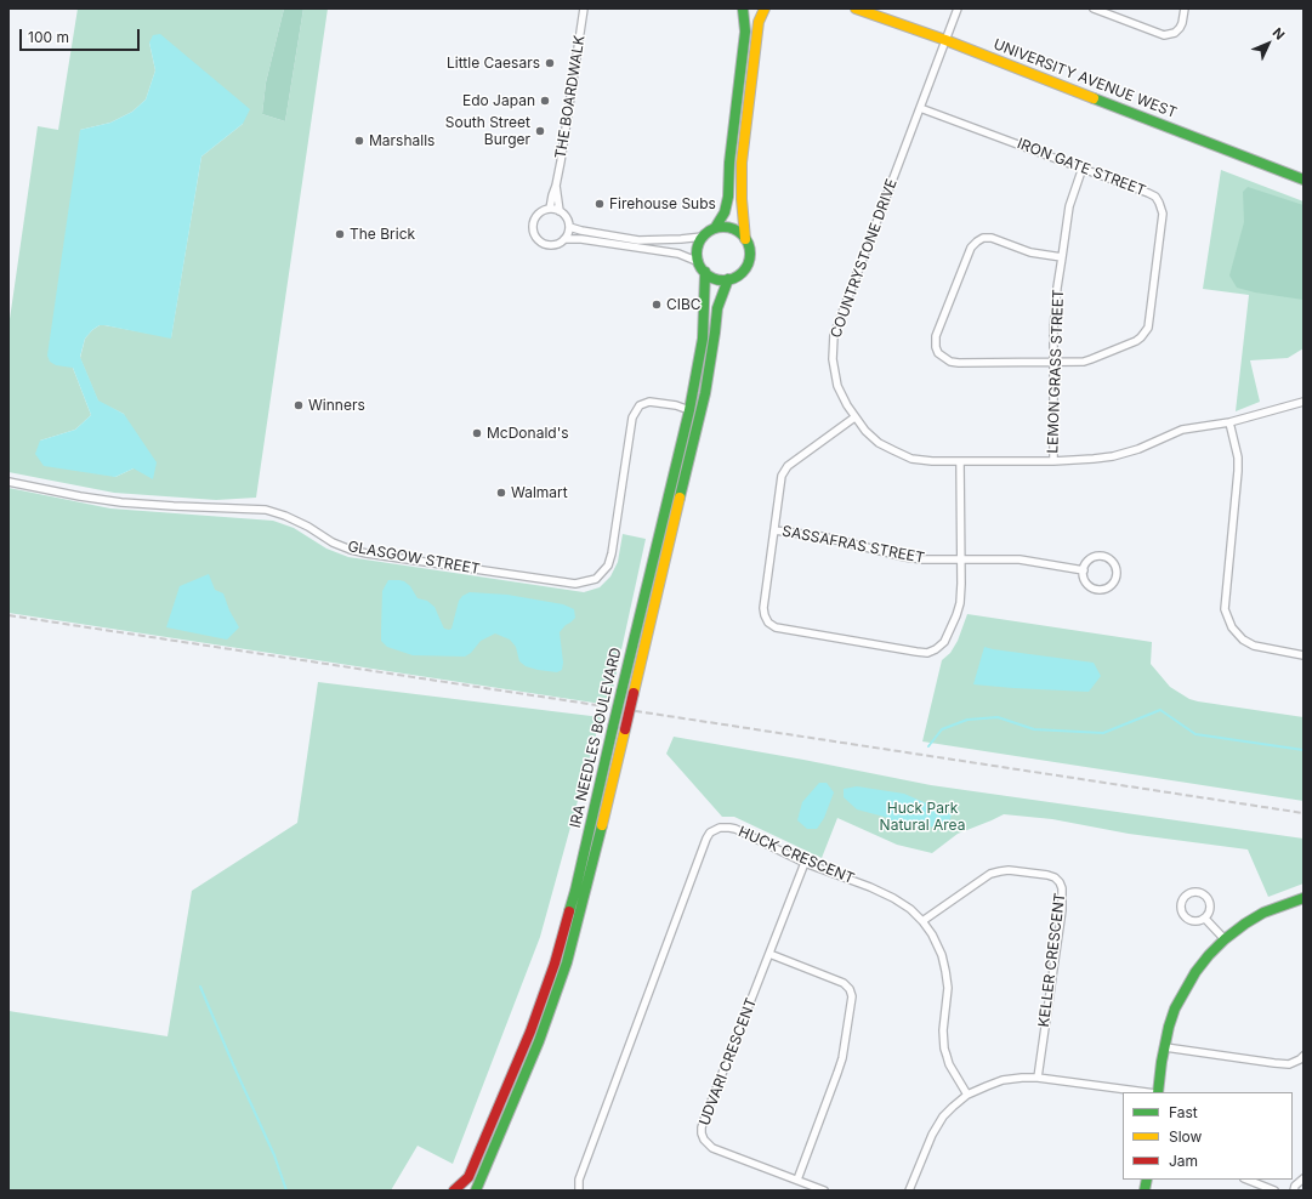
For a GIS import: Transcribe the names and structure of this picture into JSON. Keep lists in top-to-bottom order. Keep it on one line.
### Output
{"streets":{"main road":["UNIVERSITY AVENUE WEST","IRA NEEDLES BOULEVARD"],"street":["THE BOARDWALK","IRON GATE STREET","COUNTRYSTONE DRIVE","LEMON GRASS STREET","SASSAFRAS STREET","GLASGOW STREET","HUCK CRESCENT","KELLER CRESCENT","UDVARI CRESCENT"]},"crossings":[["UNIVERSITY AVENUE WEST","COUNTRYSTONE DRIVE"],["IRON GATE STREET","COUNTRYSTONE DRIVE"],["IRON GATE STREET","LEMON GRASS STREET"],["COUNTRYSTONE DRIVE","LEMON GRASS STREET"],["GLASGOW STREET","IRA NEEDLES BOULEVARD"],["HUCK CRESCENT","KELLER CRESCENT"],["HUCK CRESCENT","UDVARI CRESCENT"]],"parks":["Huck Park Natural Area"],"places":["Little Caesars","Edo Japan","South Street Burger","Marshalls","Firehouse Subs","The Brick","CIBC","Winners","McDonald's","Walmart"],"legend":["Fast","Slow","Jam"],"scale_bar":"100 m","north":"top right"}
